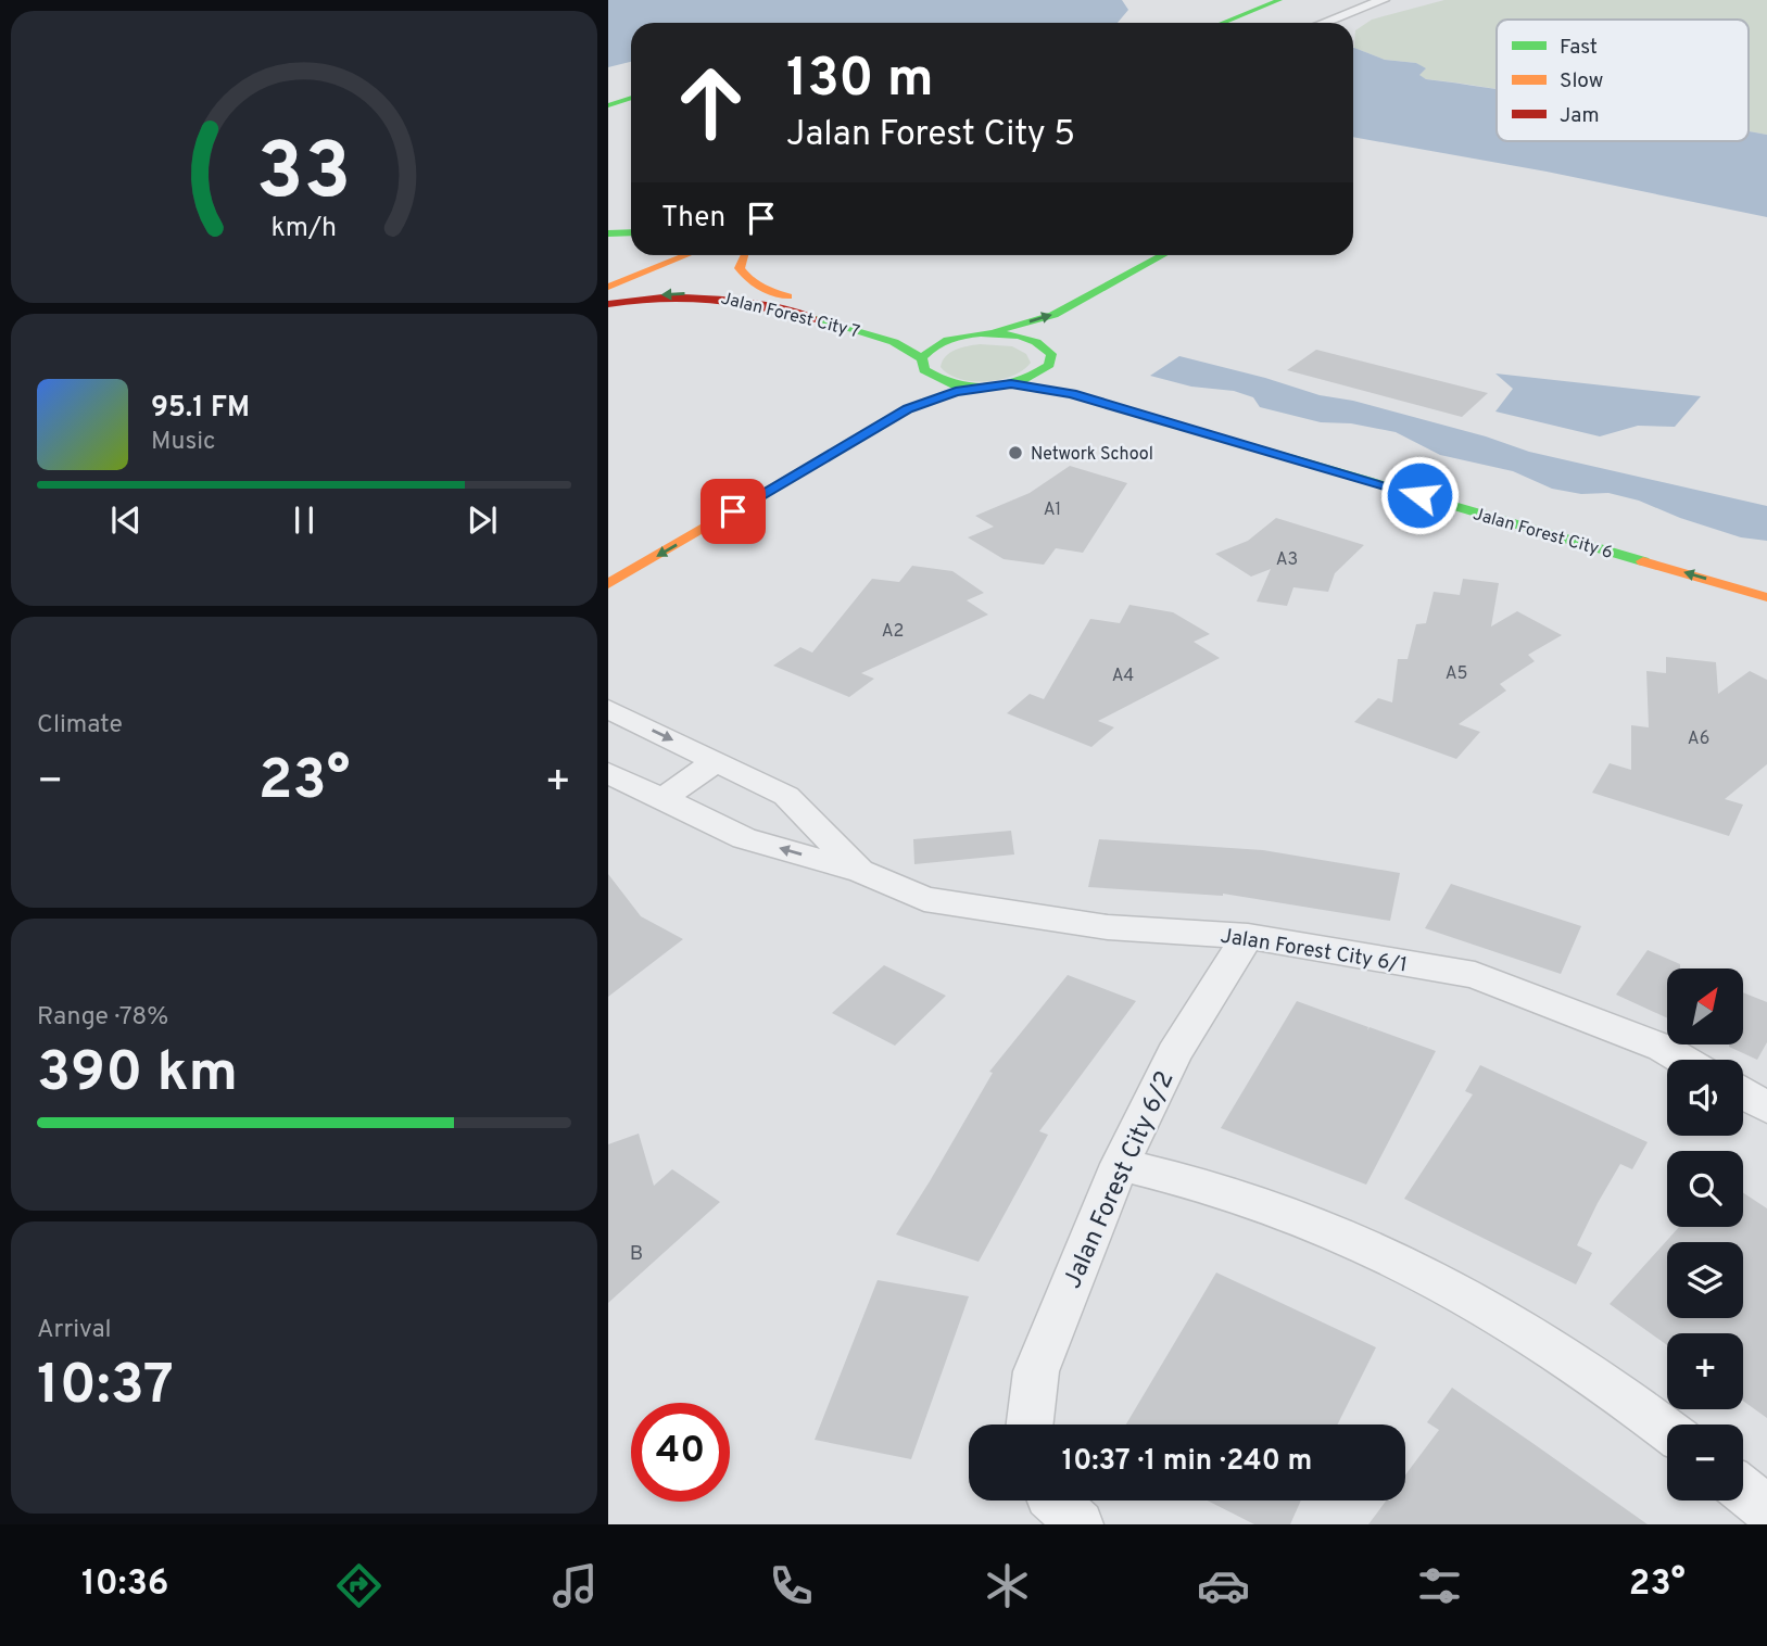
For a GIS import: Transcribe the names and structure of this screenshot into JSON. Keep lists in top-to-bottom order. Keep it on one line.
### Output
{"streets":{"street":["Jalan Forest City 7","Jalan Forest City 6","Jalan Forest City 6/1","Jalan Forest City 6/2"]},"crossings":[["Jalan Forest City 7","Jalan Forest City 6"],["Jalan Forest City 6/1","Jalan Forest City 6/2"]],"places":["Network School"],"house_numbers":["A1","A3","A2","A5","A4","A6","B"],"legend":["Fast","Slow","Jam"],"north":"top right","page":{"turn":["130 m","Jalan Forest City 5"],"then":"Then","song":["95.1 FM","Music"],"tile":["Climate",["Range · 78%","390 km"],["Arrival","10:37"]],"heat":["−","23°","+"],"map_buttons":["+","−"],"limit":"40","trip":"10:37 · 1 min · 240 m","tabs":["10:36","23°"],"gauge":["33","km/h"]}}
